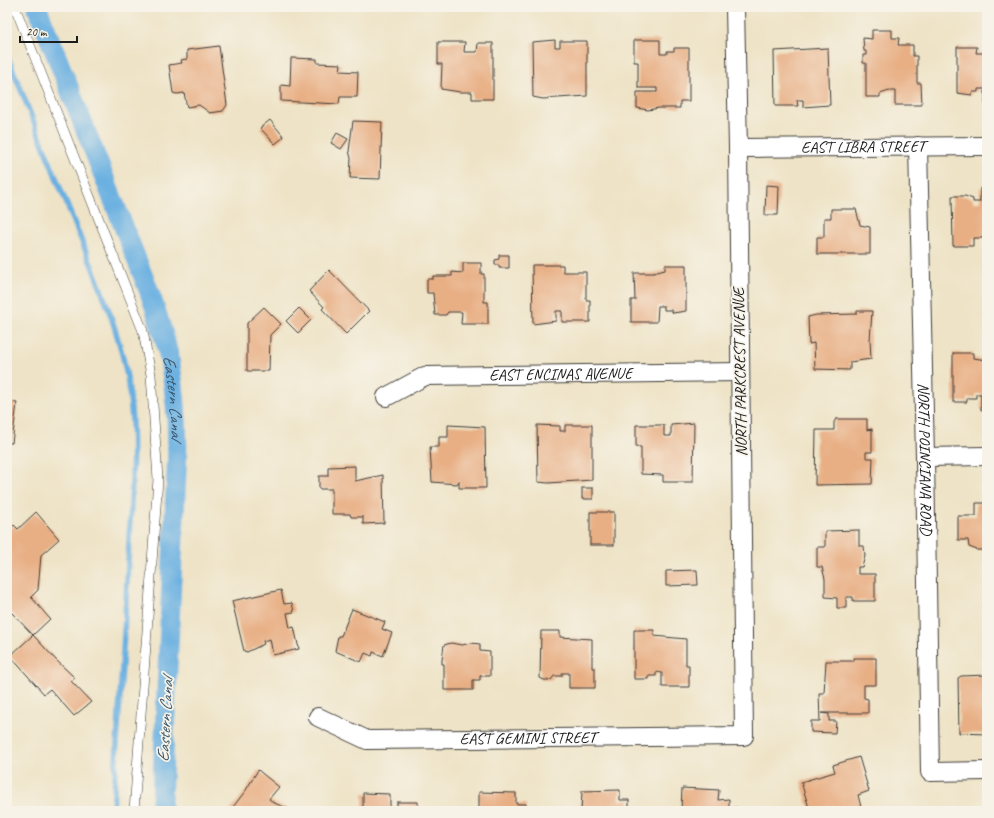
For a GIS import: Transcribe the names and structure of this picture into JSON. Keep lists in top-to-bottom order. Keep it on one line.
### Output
{"streets":{"street":["EAST LIBRA STREET","NORTH PARKCREST AVENUE","EAST ENCINAS AVENUE","NORTH POINCIANA ROAD","EAST GEMINI STREET"]},"crossings":[["EAST LIBRA STREET","NORTH PARKCREST AVENUE"],["EAST LIBRA STREET","NORTH POINCIANA ROAD"],["NORTH PARKCREST AVENUE","EAST ENCINAS AVENUE"],["NORTH PARKCREST AVENUE","EAST GEMINI STREET"]],"water":["Eastern Canal"],"scale_bar":"20 m"}
